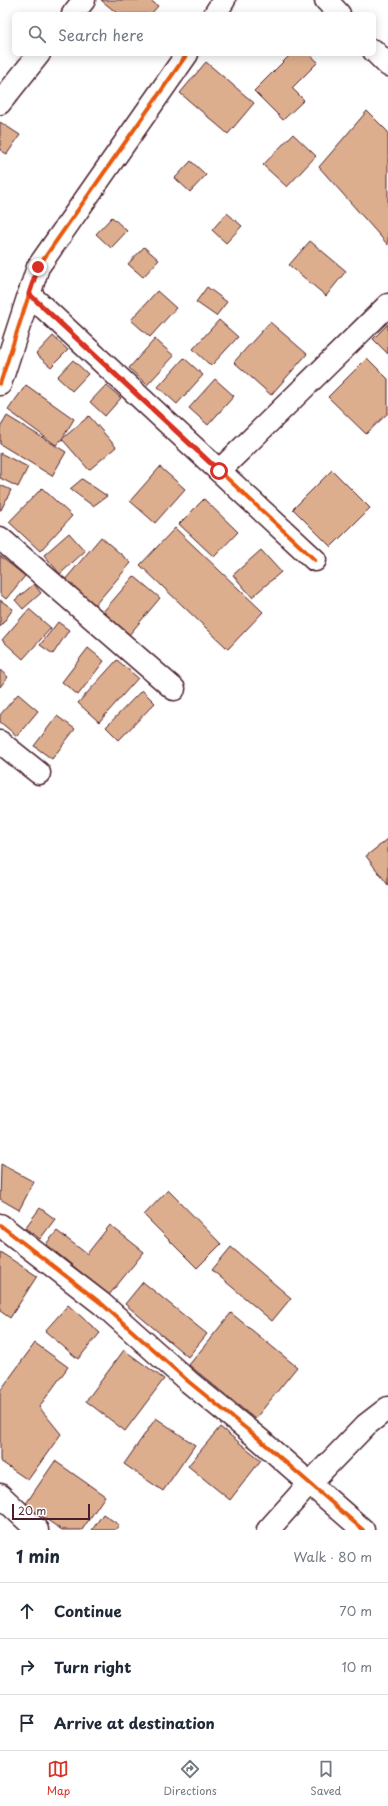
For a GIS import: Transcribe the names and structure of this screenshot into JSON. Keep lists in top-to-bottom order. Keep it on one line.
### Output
{"scale_bar":"20 m","page":{"search":"Search here","scale":"20 m","heading":["1 min","Walk · 80 m"],"list":[["Continue","70 m"],["Turn right","10 m"],"Arrive at destination"],"nav":["Map","Directions","Saved"]}}
